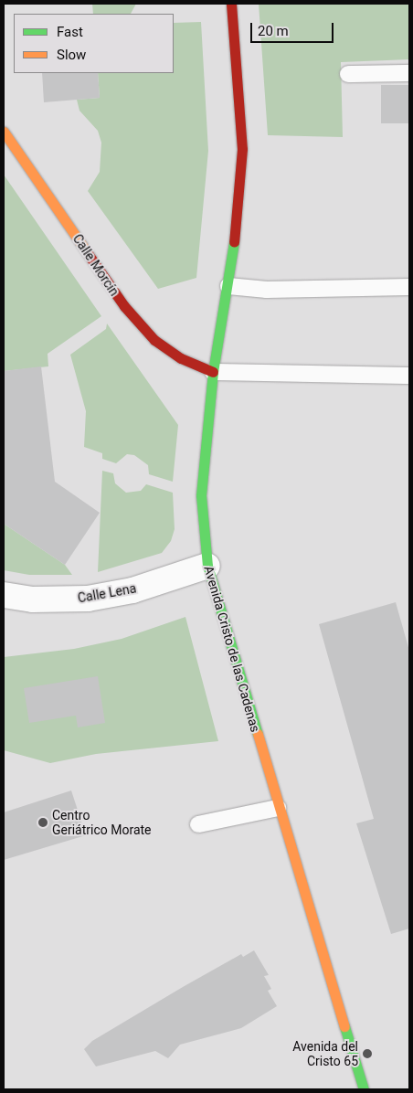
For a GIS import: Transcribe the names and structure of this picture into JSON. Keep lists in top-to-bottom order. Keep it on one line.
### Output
{"streets":{"street":["Calle Morcín","Calle Lena","Avenida Cristo de las Cadenas"]},"crossings":[["Calle Morcín","Avenida Cristo de las Cadenas"],["Calle Lena","Avenida Cristo de las Cadenas"]],"places":["Centro Geriátrico Morate","Avenida del Cristo 65"],"legend":["Fast","Slow"],"scale_bar":"20 m"}
